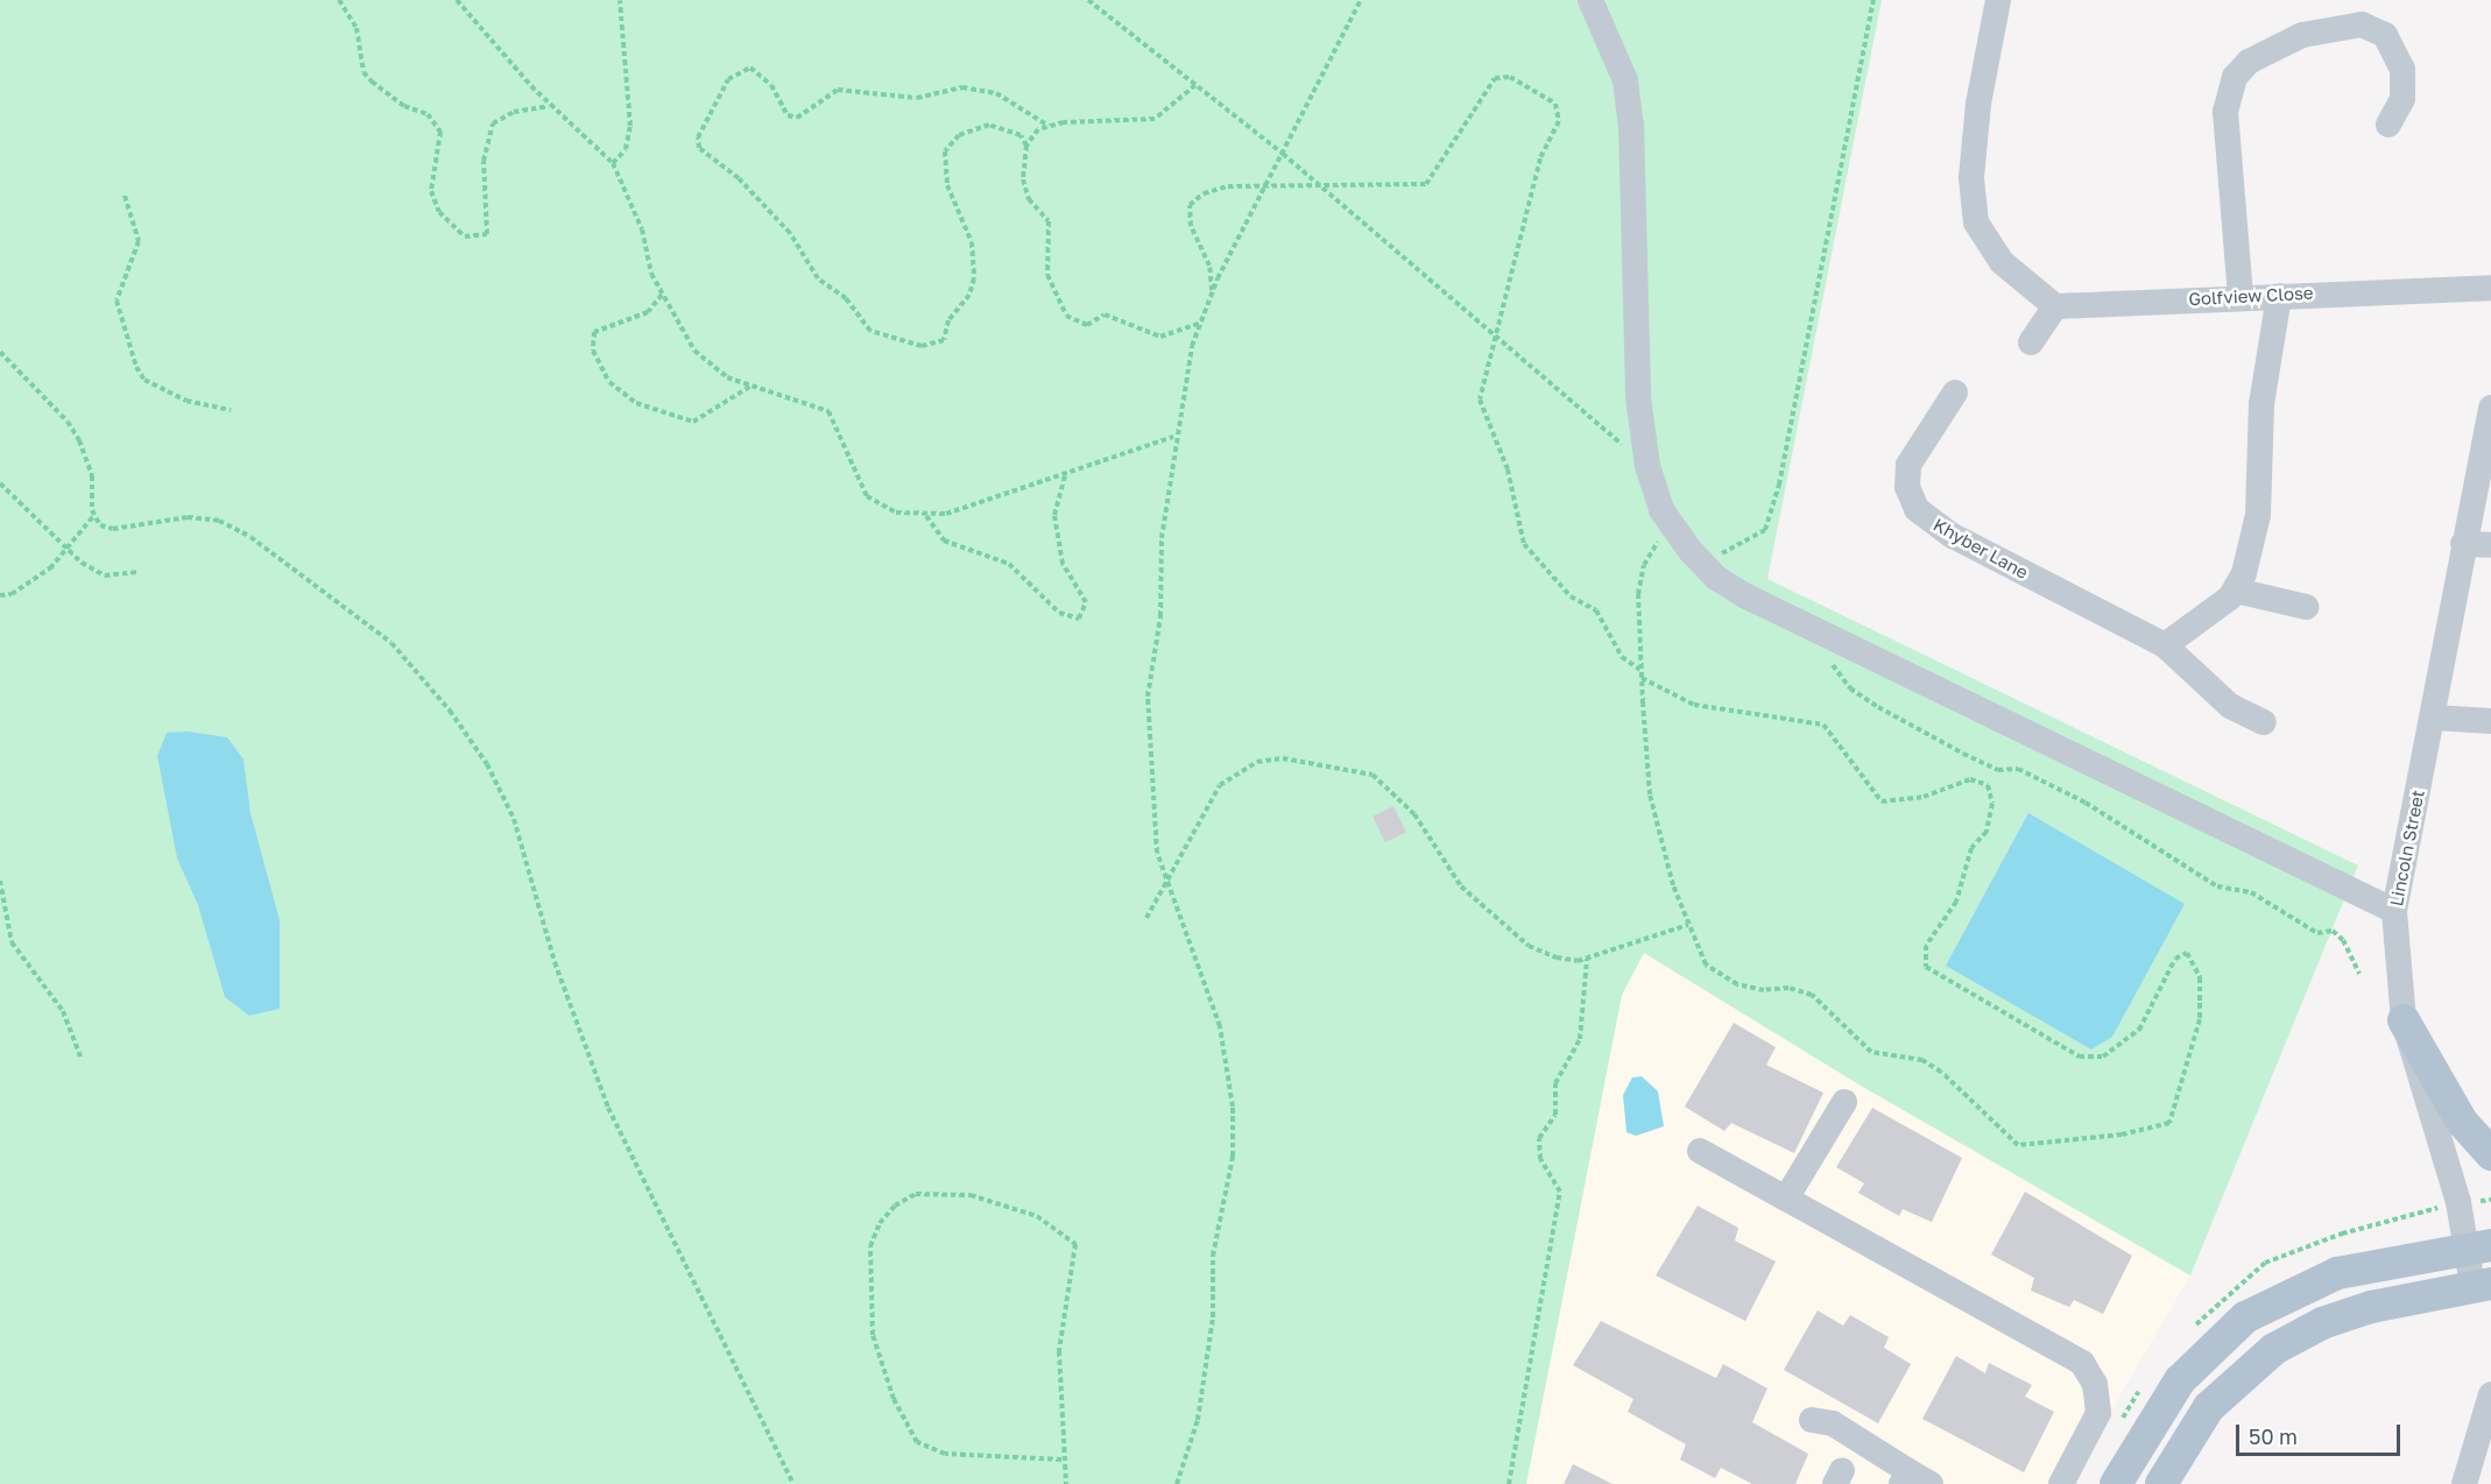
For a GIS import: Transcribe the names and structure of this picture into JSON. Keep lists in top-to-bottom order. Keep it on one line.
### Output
{"streets":{"street":["Golfview Close","Khyber Lane","Lincoln Street"]},"scale_bar":"50 m"}
